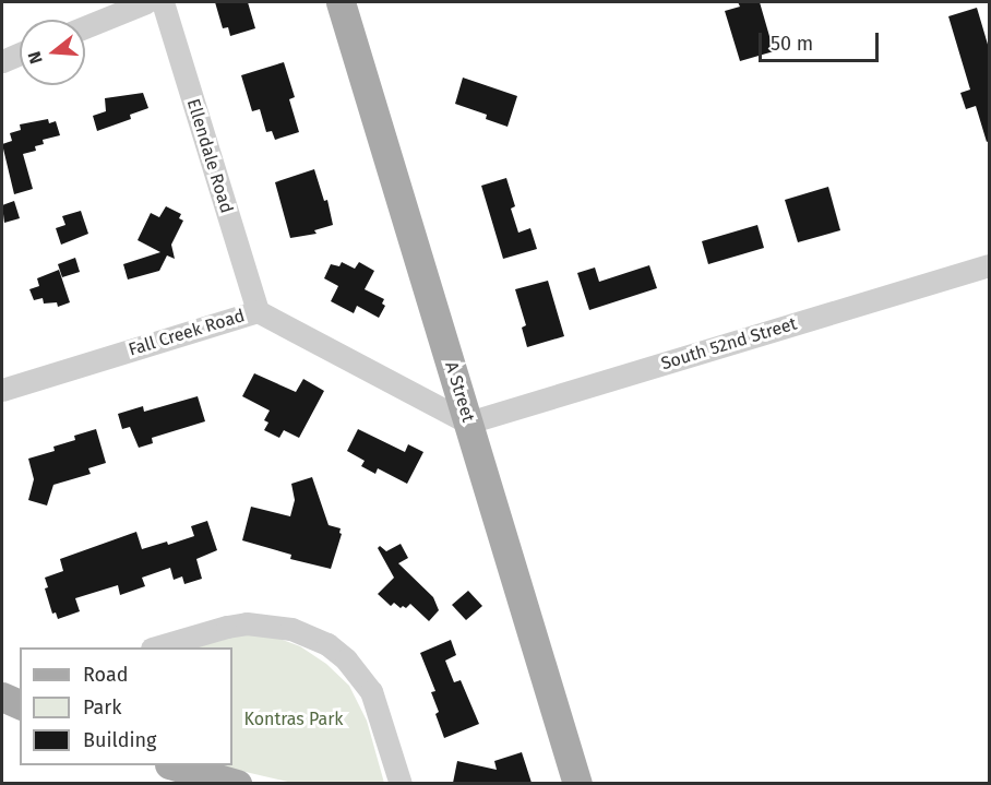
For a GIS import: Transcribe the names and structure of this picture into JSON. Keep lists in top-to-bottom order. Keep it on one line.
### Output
{"streets":{"main road":["A Street"],"street":["Ellendale Road","Fall Creek Road","South 52nd Street"]},"crossings":[["Ellendale Road","Fall Creek Road"],["Fall Creek Road","South 52nd Street"],["Fall Creek Road","A Street"],["South 52nd Street","A Street"]],"parks":["Kontras Park"],"legend":["Road","Park","Building"],"scale_bar":"50 m","north":"left"}
